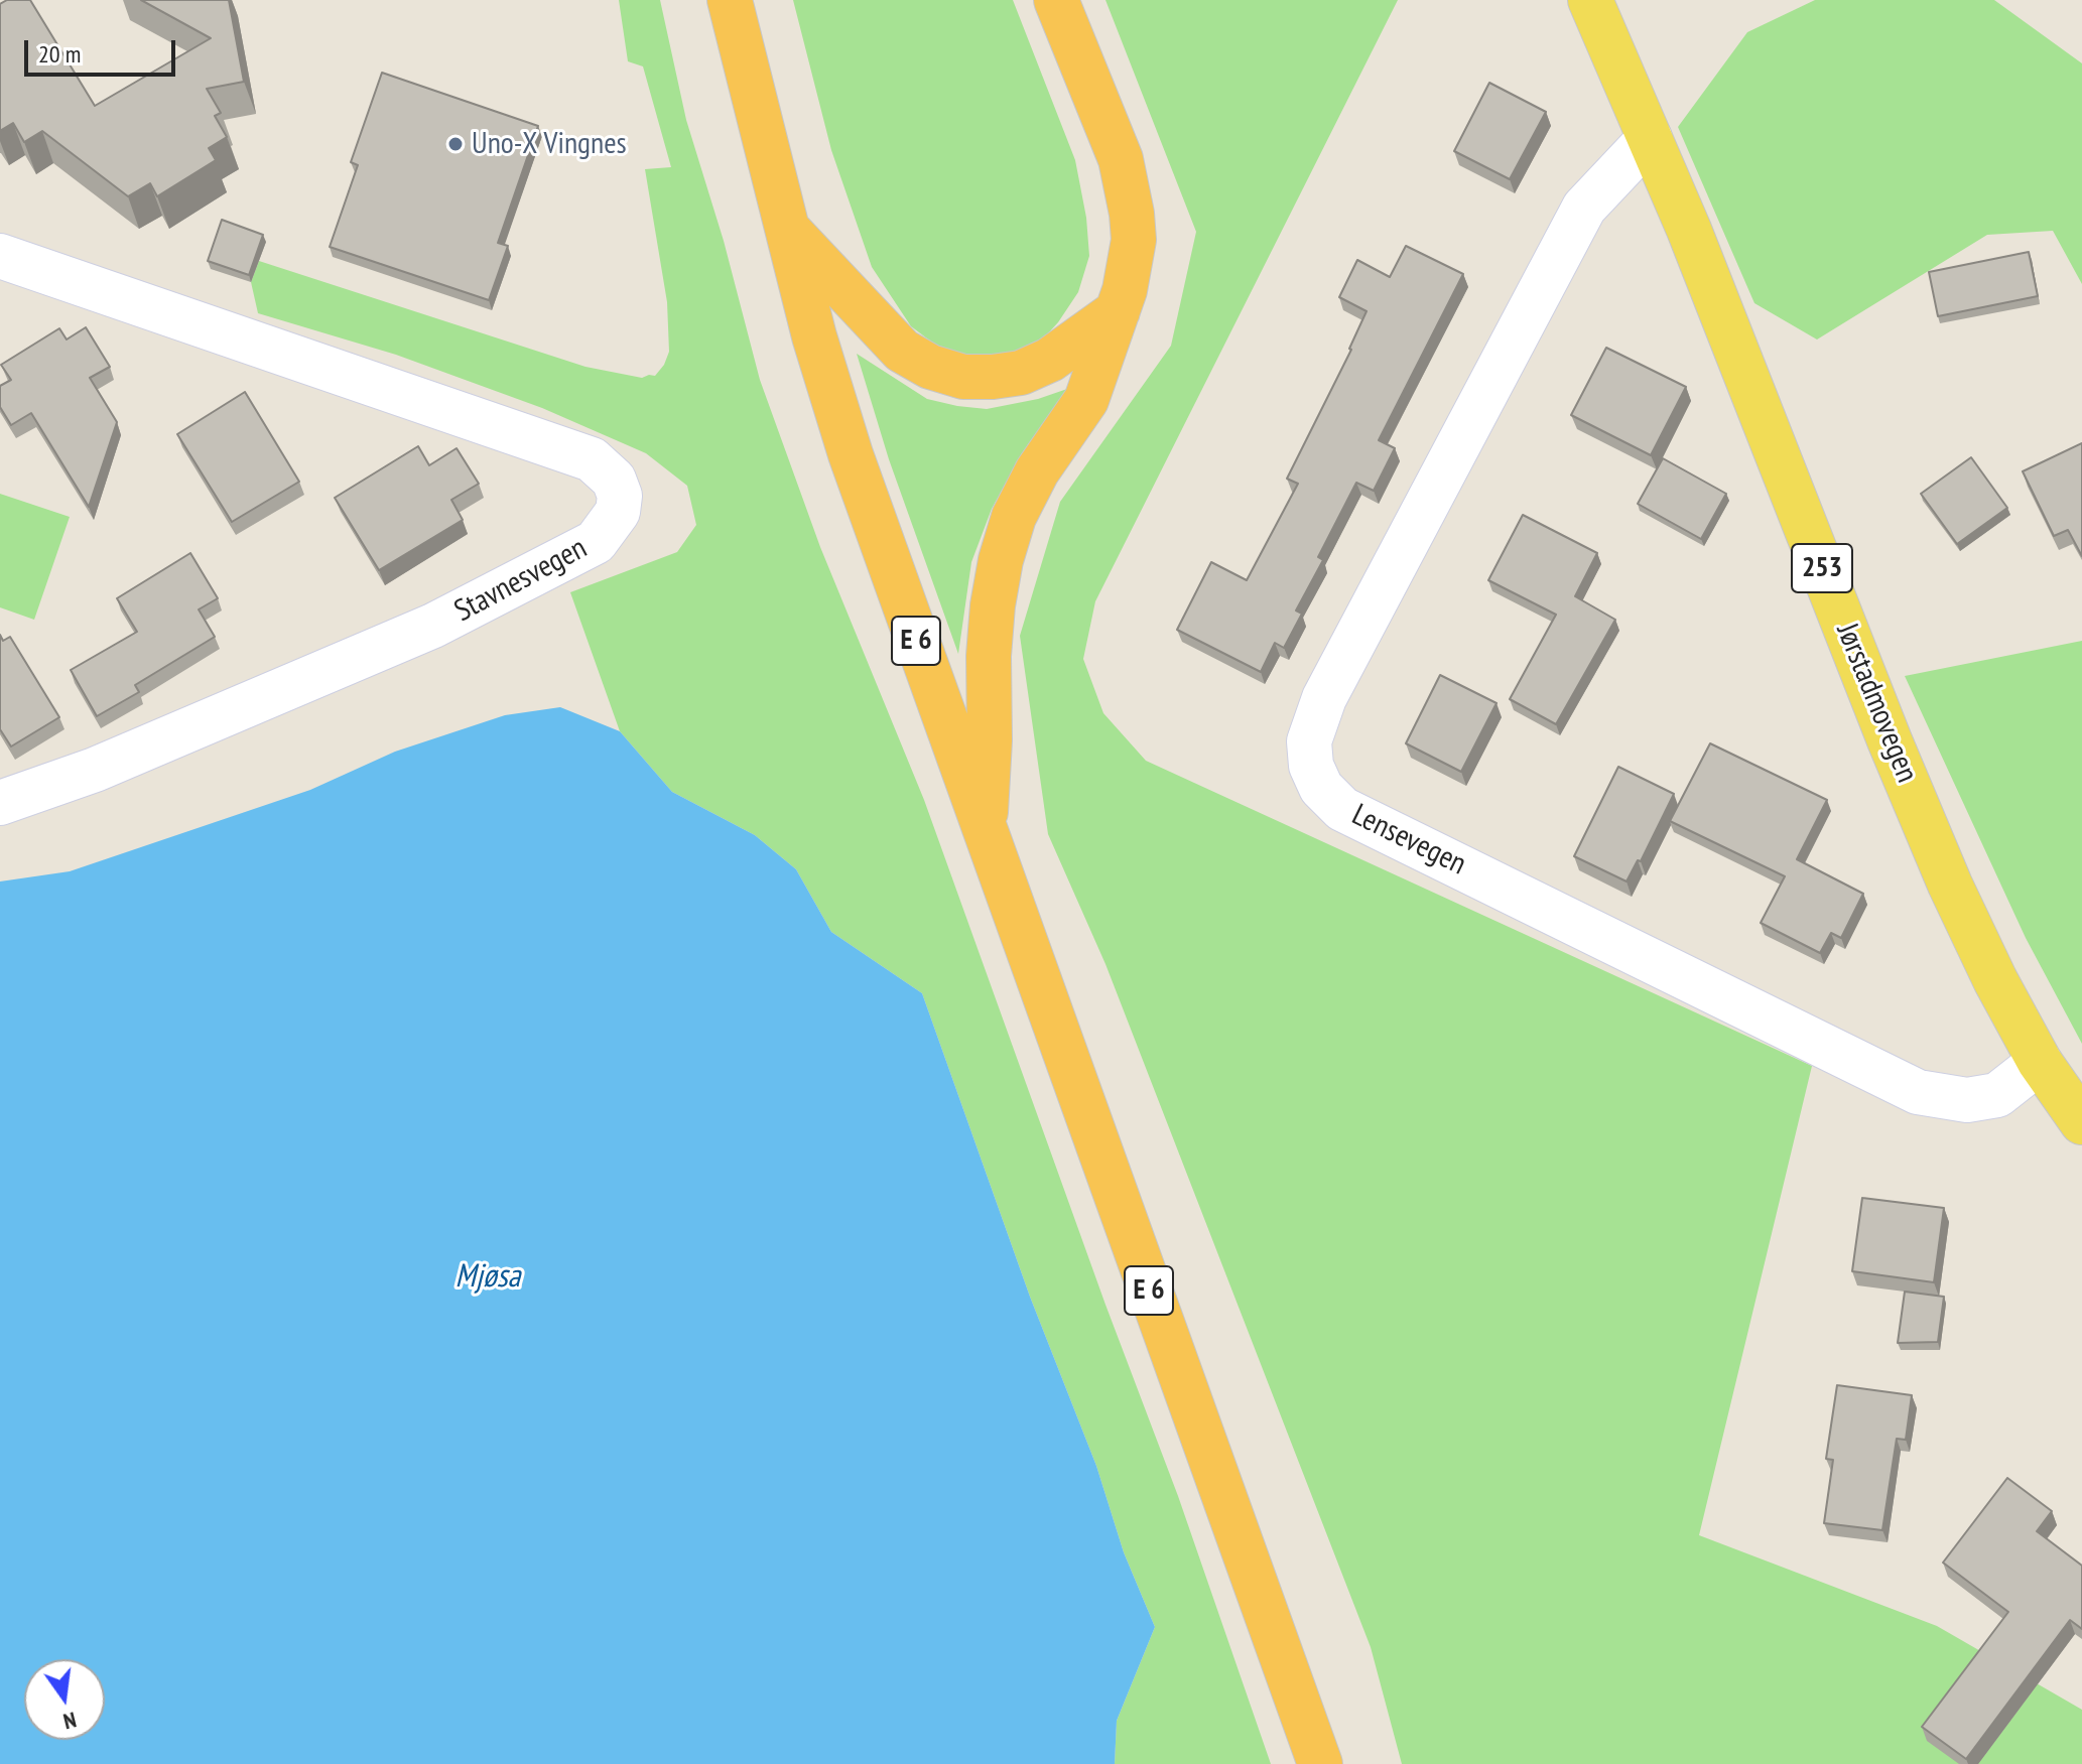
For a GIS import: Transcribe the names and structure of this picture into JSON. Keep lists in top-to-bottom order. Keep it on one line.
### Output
{"streets":{"highway":["E 6"],"main road":["253","Jørstadmovegen"],"street":["Stavnesvegen","Lensevegen"]},"crossings":[["Jørstadmovegen","Lensevegen"]],"water":["Mjøsa"],"places":["Uno-X Vingnes"],"scale_bar":"20 m","north":"bottom"}
